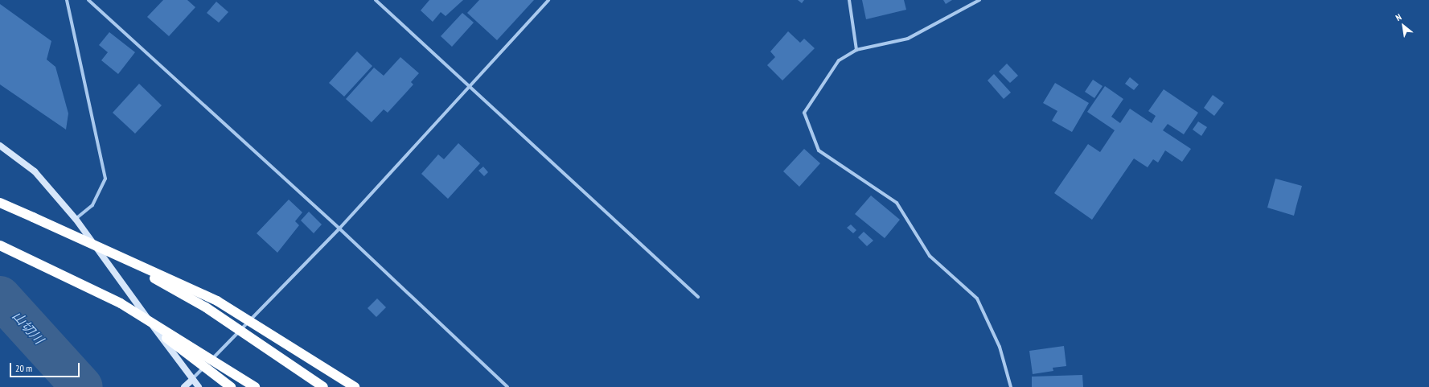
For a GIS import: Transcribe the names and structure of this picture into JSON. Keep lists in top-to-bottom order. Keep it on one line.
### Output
{"water":["山切川"],"scale_bar":"20 m","north":"top left"}
